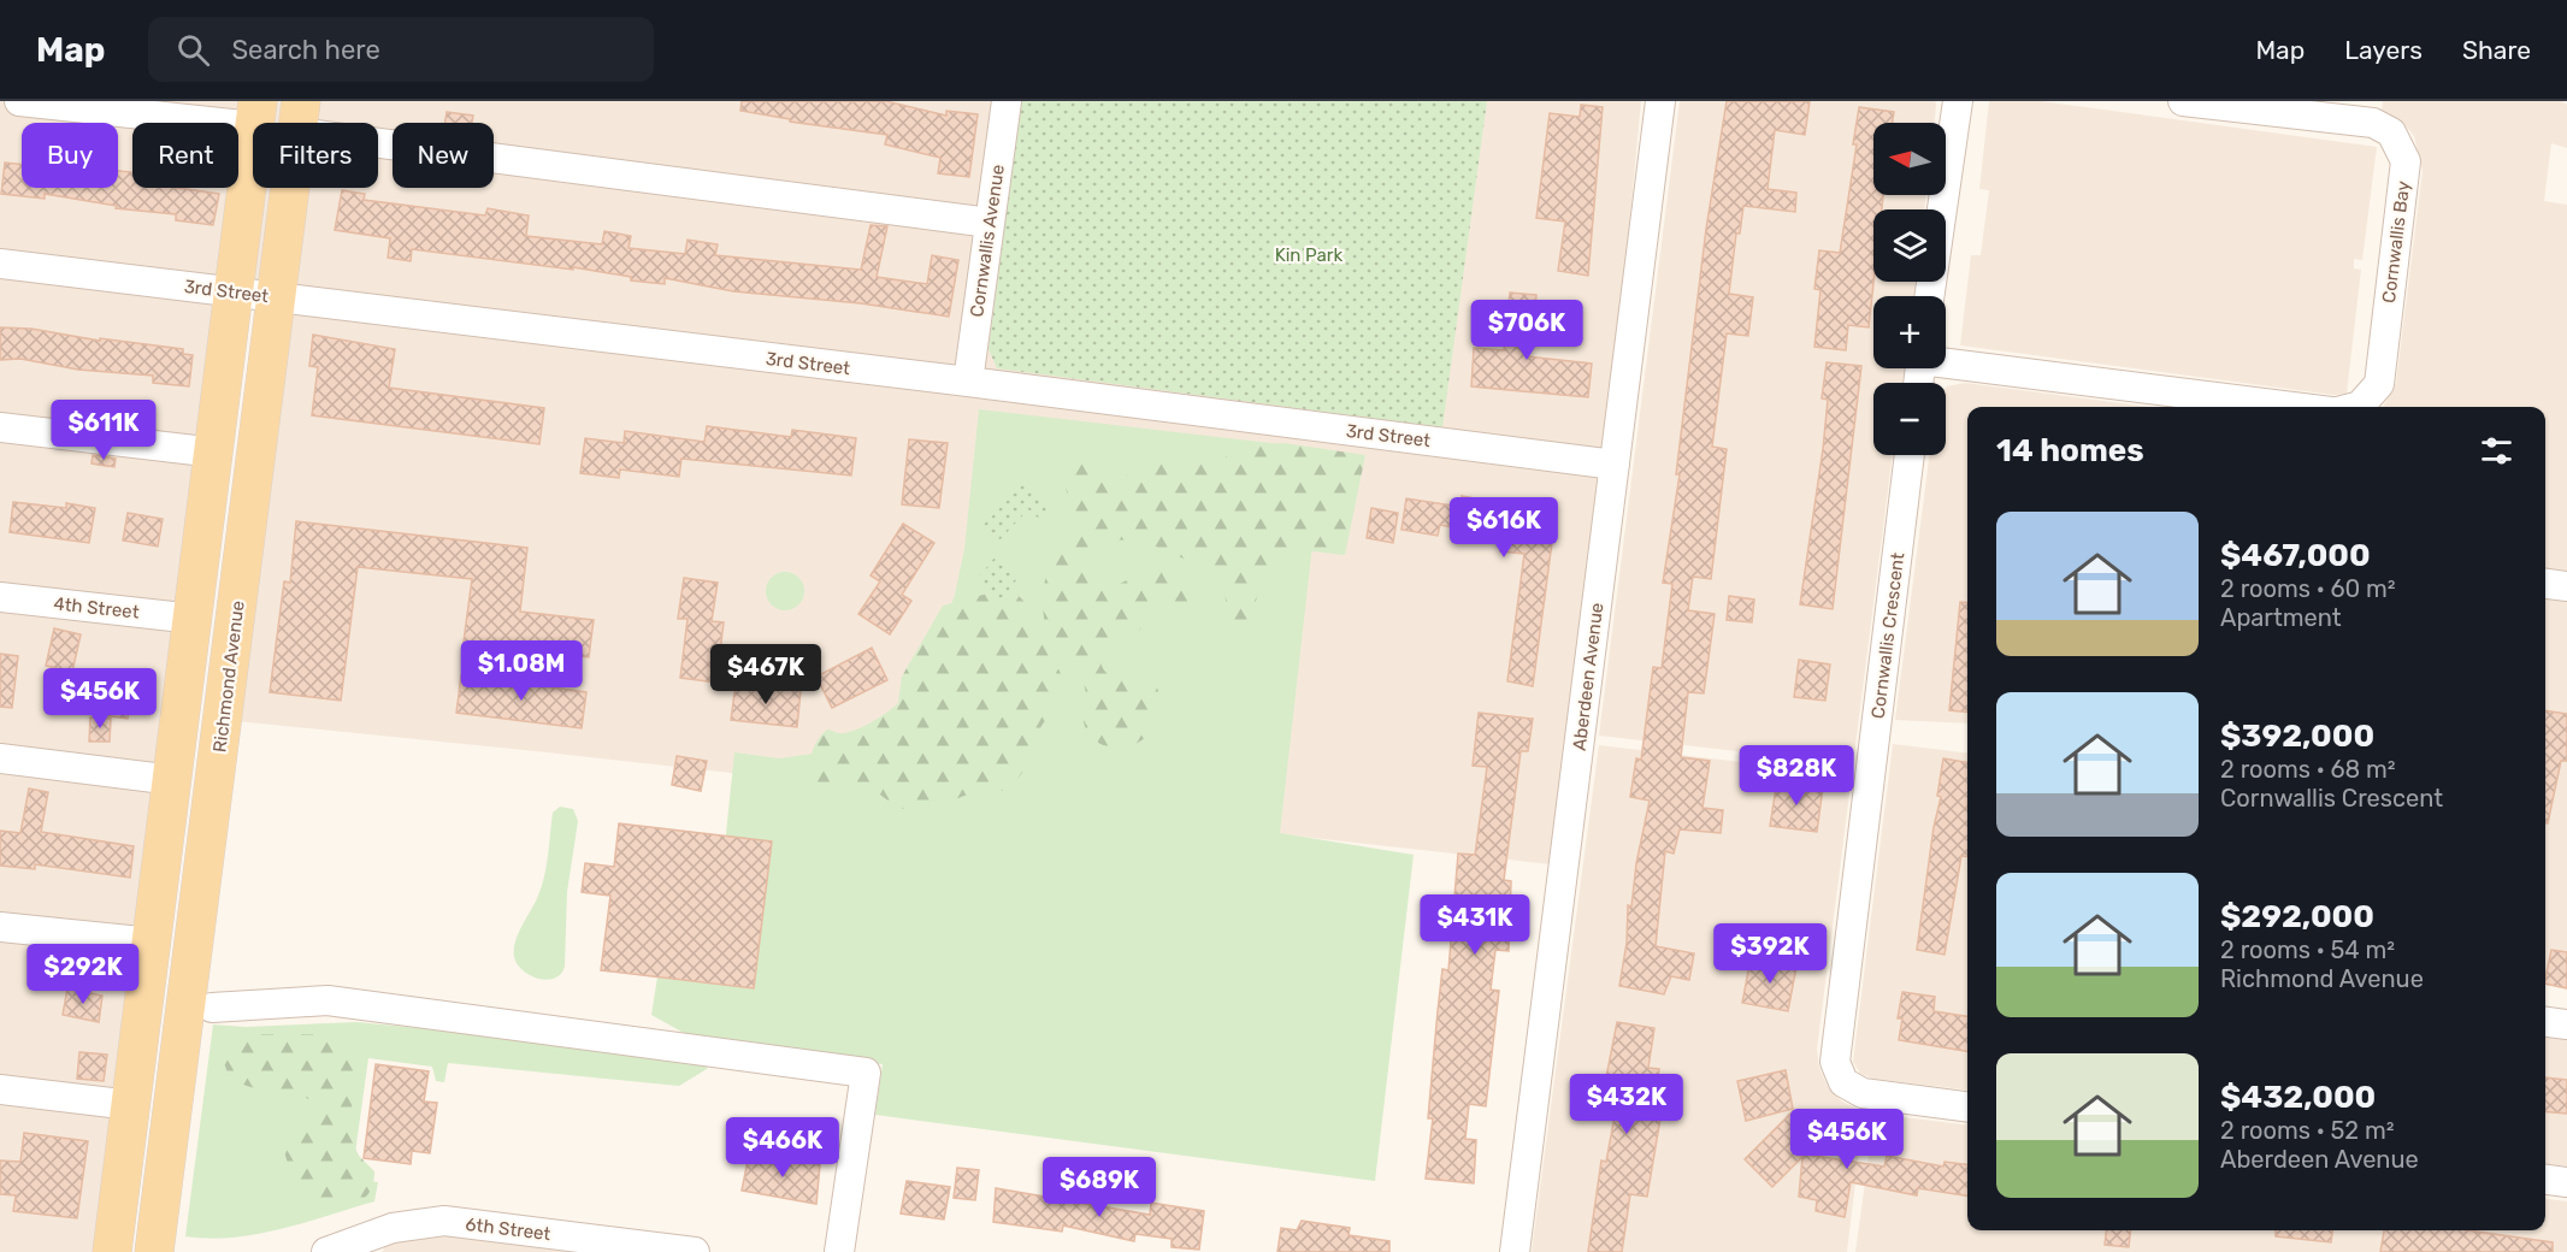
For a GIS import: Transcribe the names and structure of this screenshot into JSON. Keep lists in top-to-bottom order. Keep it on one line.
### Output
{"streets":{"main road":["Richmond Avenue"],"street":["Cornwallis Avenue","Cornwallis Bay","3rd Street","4th Street","Cornwallis Crescent","Aberdeen Avenue","6th Street"]},"crossings":[["Cornwallis Avenue","3rd Street"],["3rd Street","Richmond Avenue"],["3rd Street","Aberdeen Avenue"]],"parks":["Kin Park"],"north":"left","page":{"header":"Map","search":"Search here","nav":["Map","Layers","Share"],"map_buttons":["+","−"],"chip":["Buy","Rent","Filters","New"],"price":["$706K","$611K","$616K","$1.08M","$467K","$456K","$828K","$431K","$392K","$292K","$432K","$456K","$466K","$689K"],"heading":"14 homes","list":[{"name":"$467,000","note":"2 rooms · 60 m² · Apartment"},{"name":"$392,000","note":"2 rooms · 68 m² · Cornwallis Crescent"},{"name":"$292,000","note":"2 rooms · 54 m² · Richmond Avenue"},{"name":"$432,000","note":"2 rooms · 52 m² · Aberdeen Avenue"}]}}
